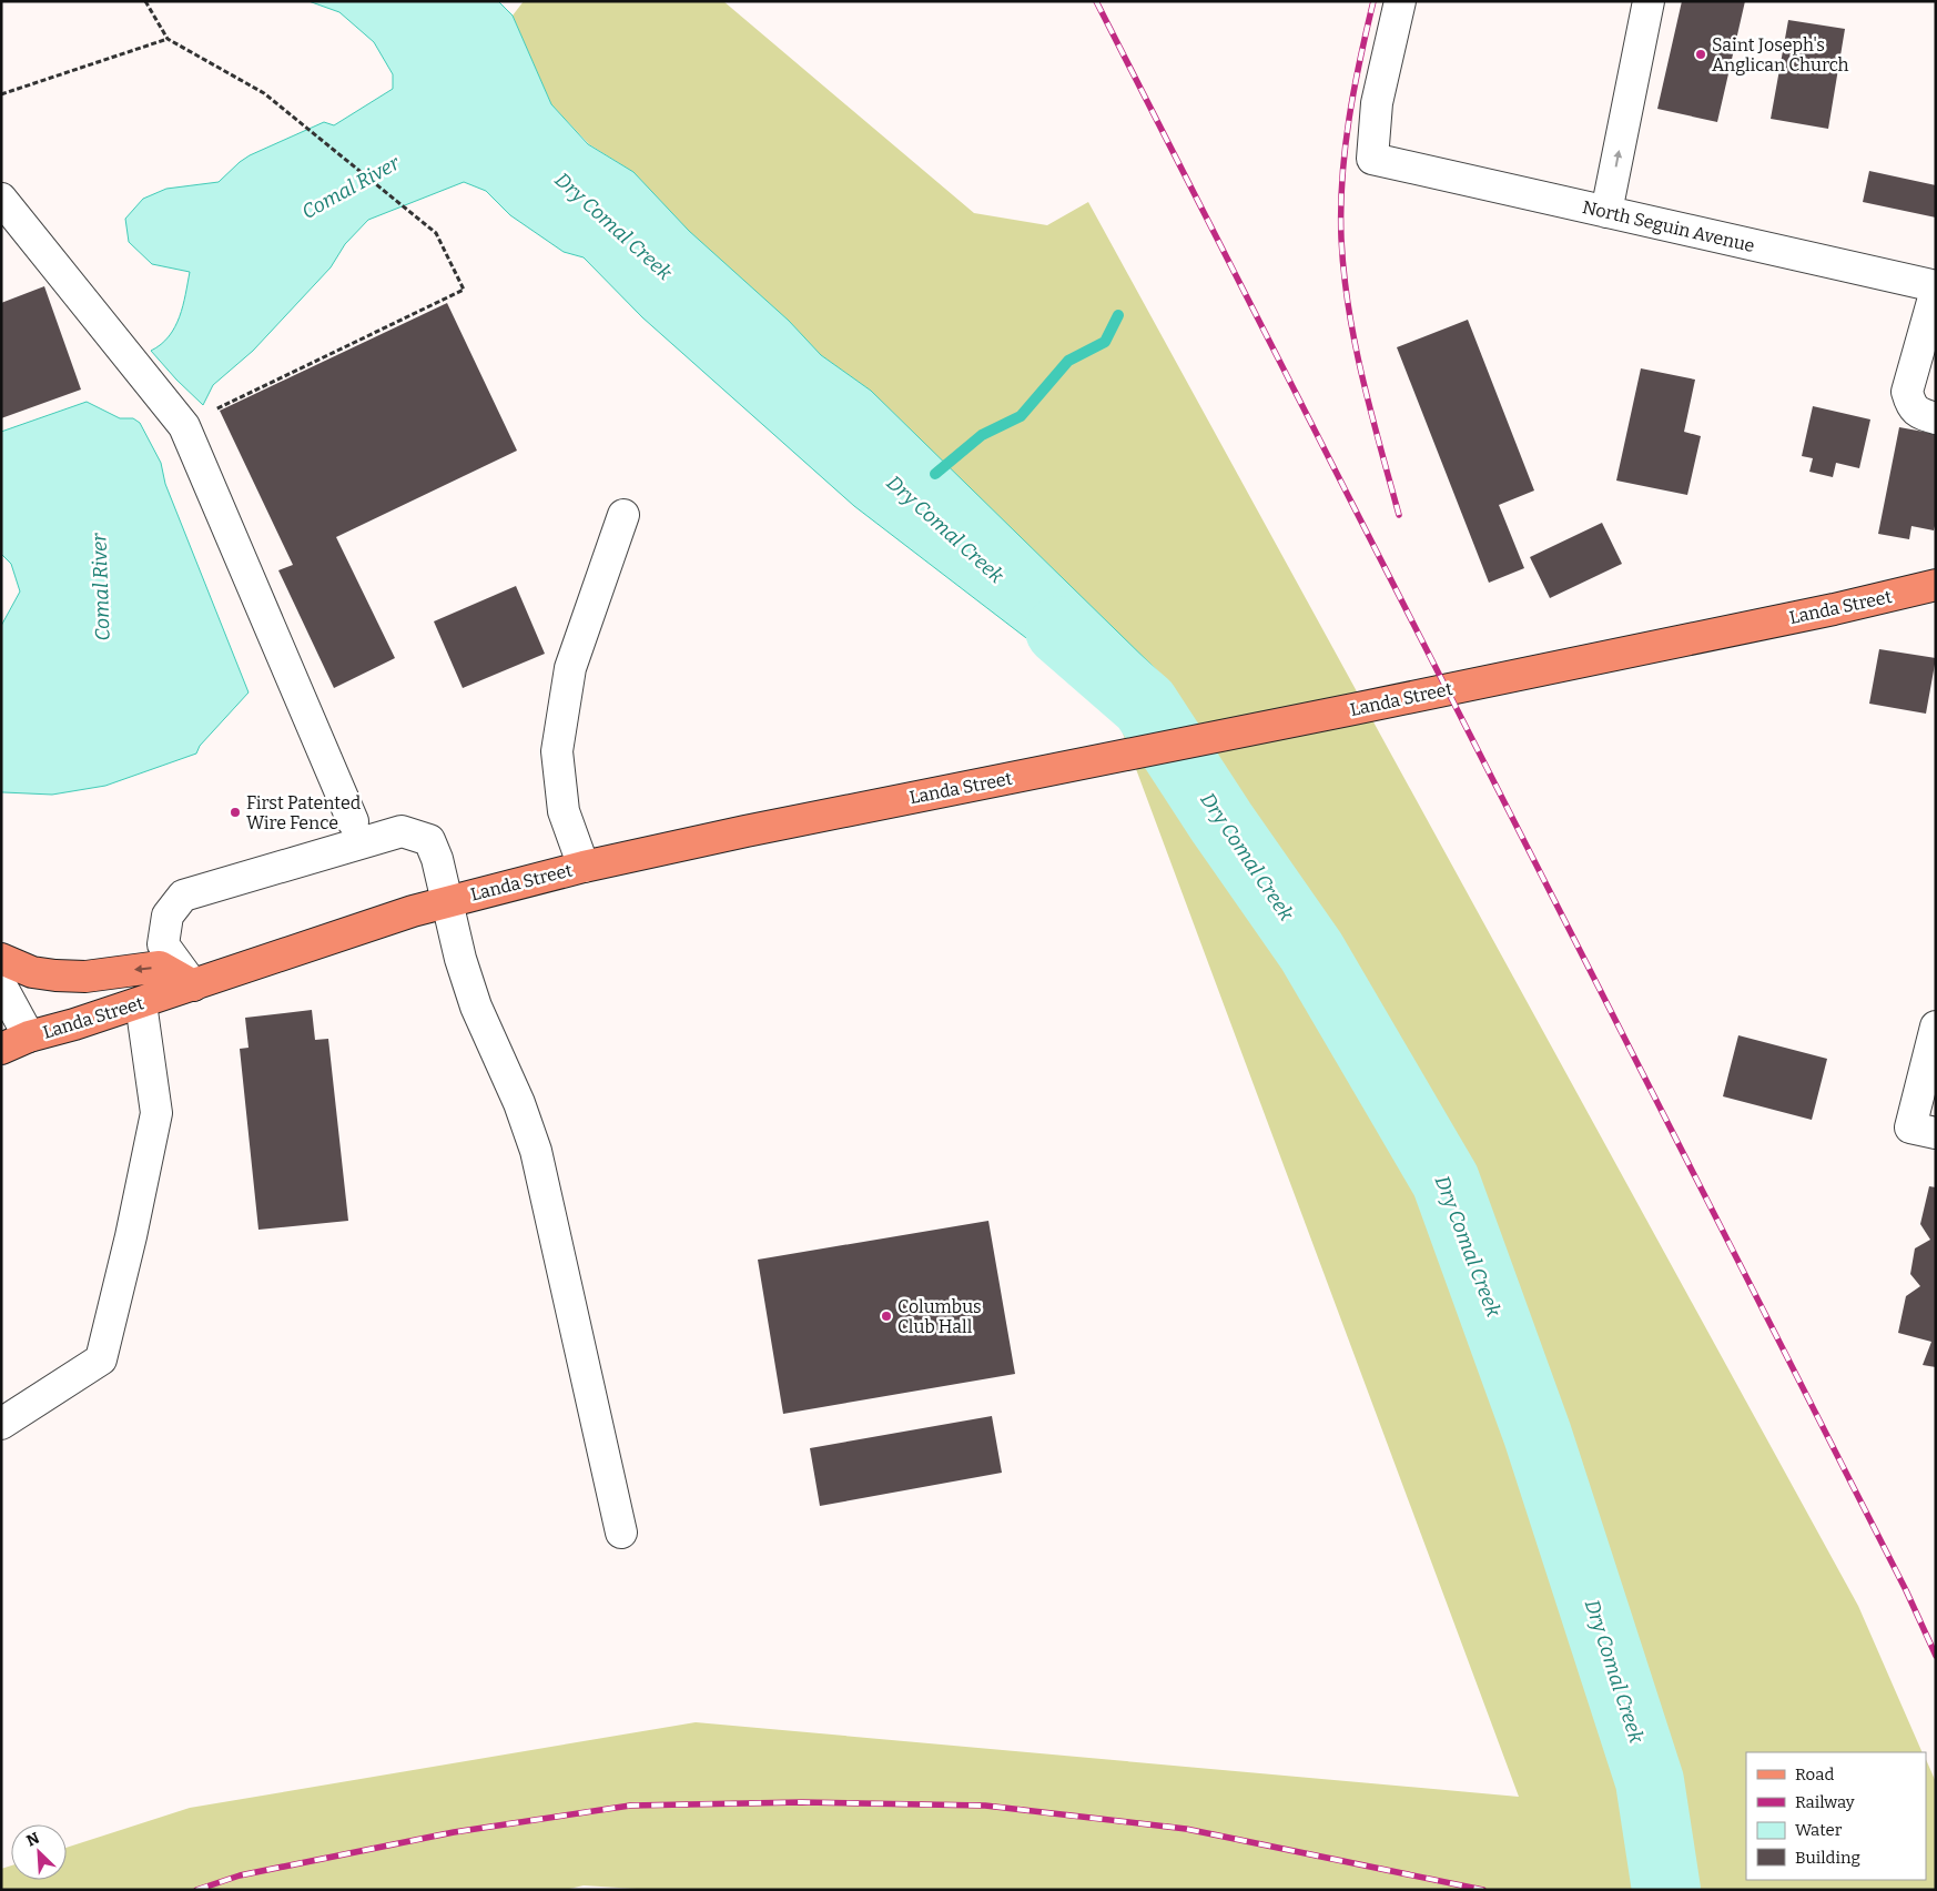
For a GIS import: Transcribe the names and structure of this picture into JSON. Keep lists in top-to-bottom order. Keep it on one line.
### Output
{"streets":{"main road":["Landa Street"],"street":["North Seguin Avenue"]},"water":["Comal River","Dry Comal Creek"],"places":["Saint Joseph's Anglican Church","First Patented Wire Fence","Columbus Club Hall"],"legend":["Road","Railway","Water","Building"],"north":"top left"}
